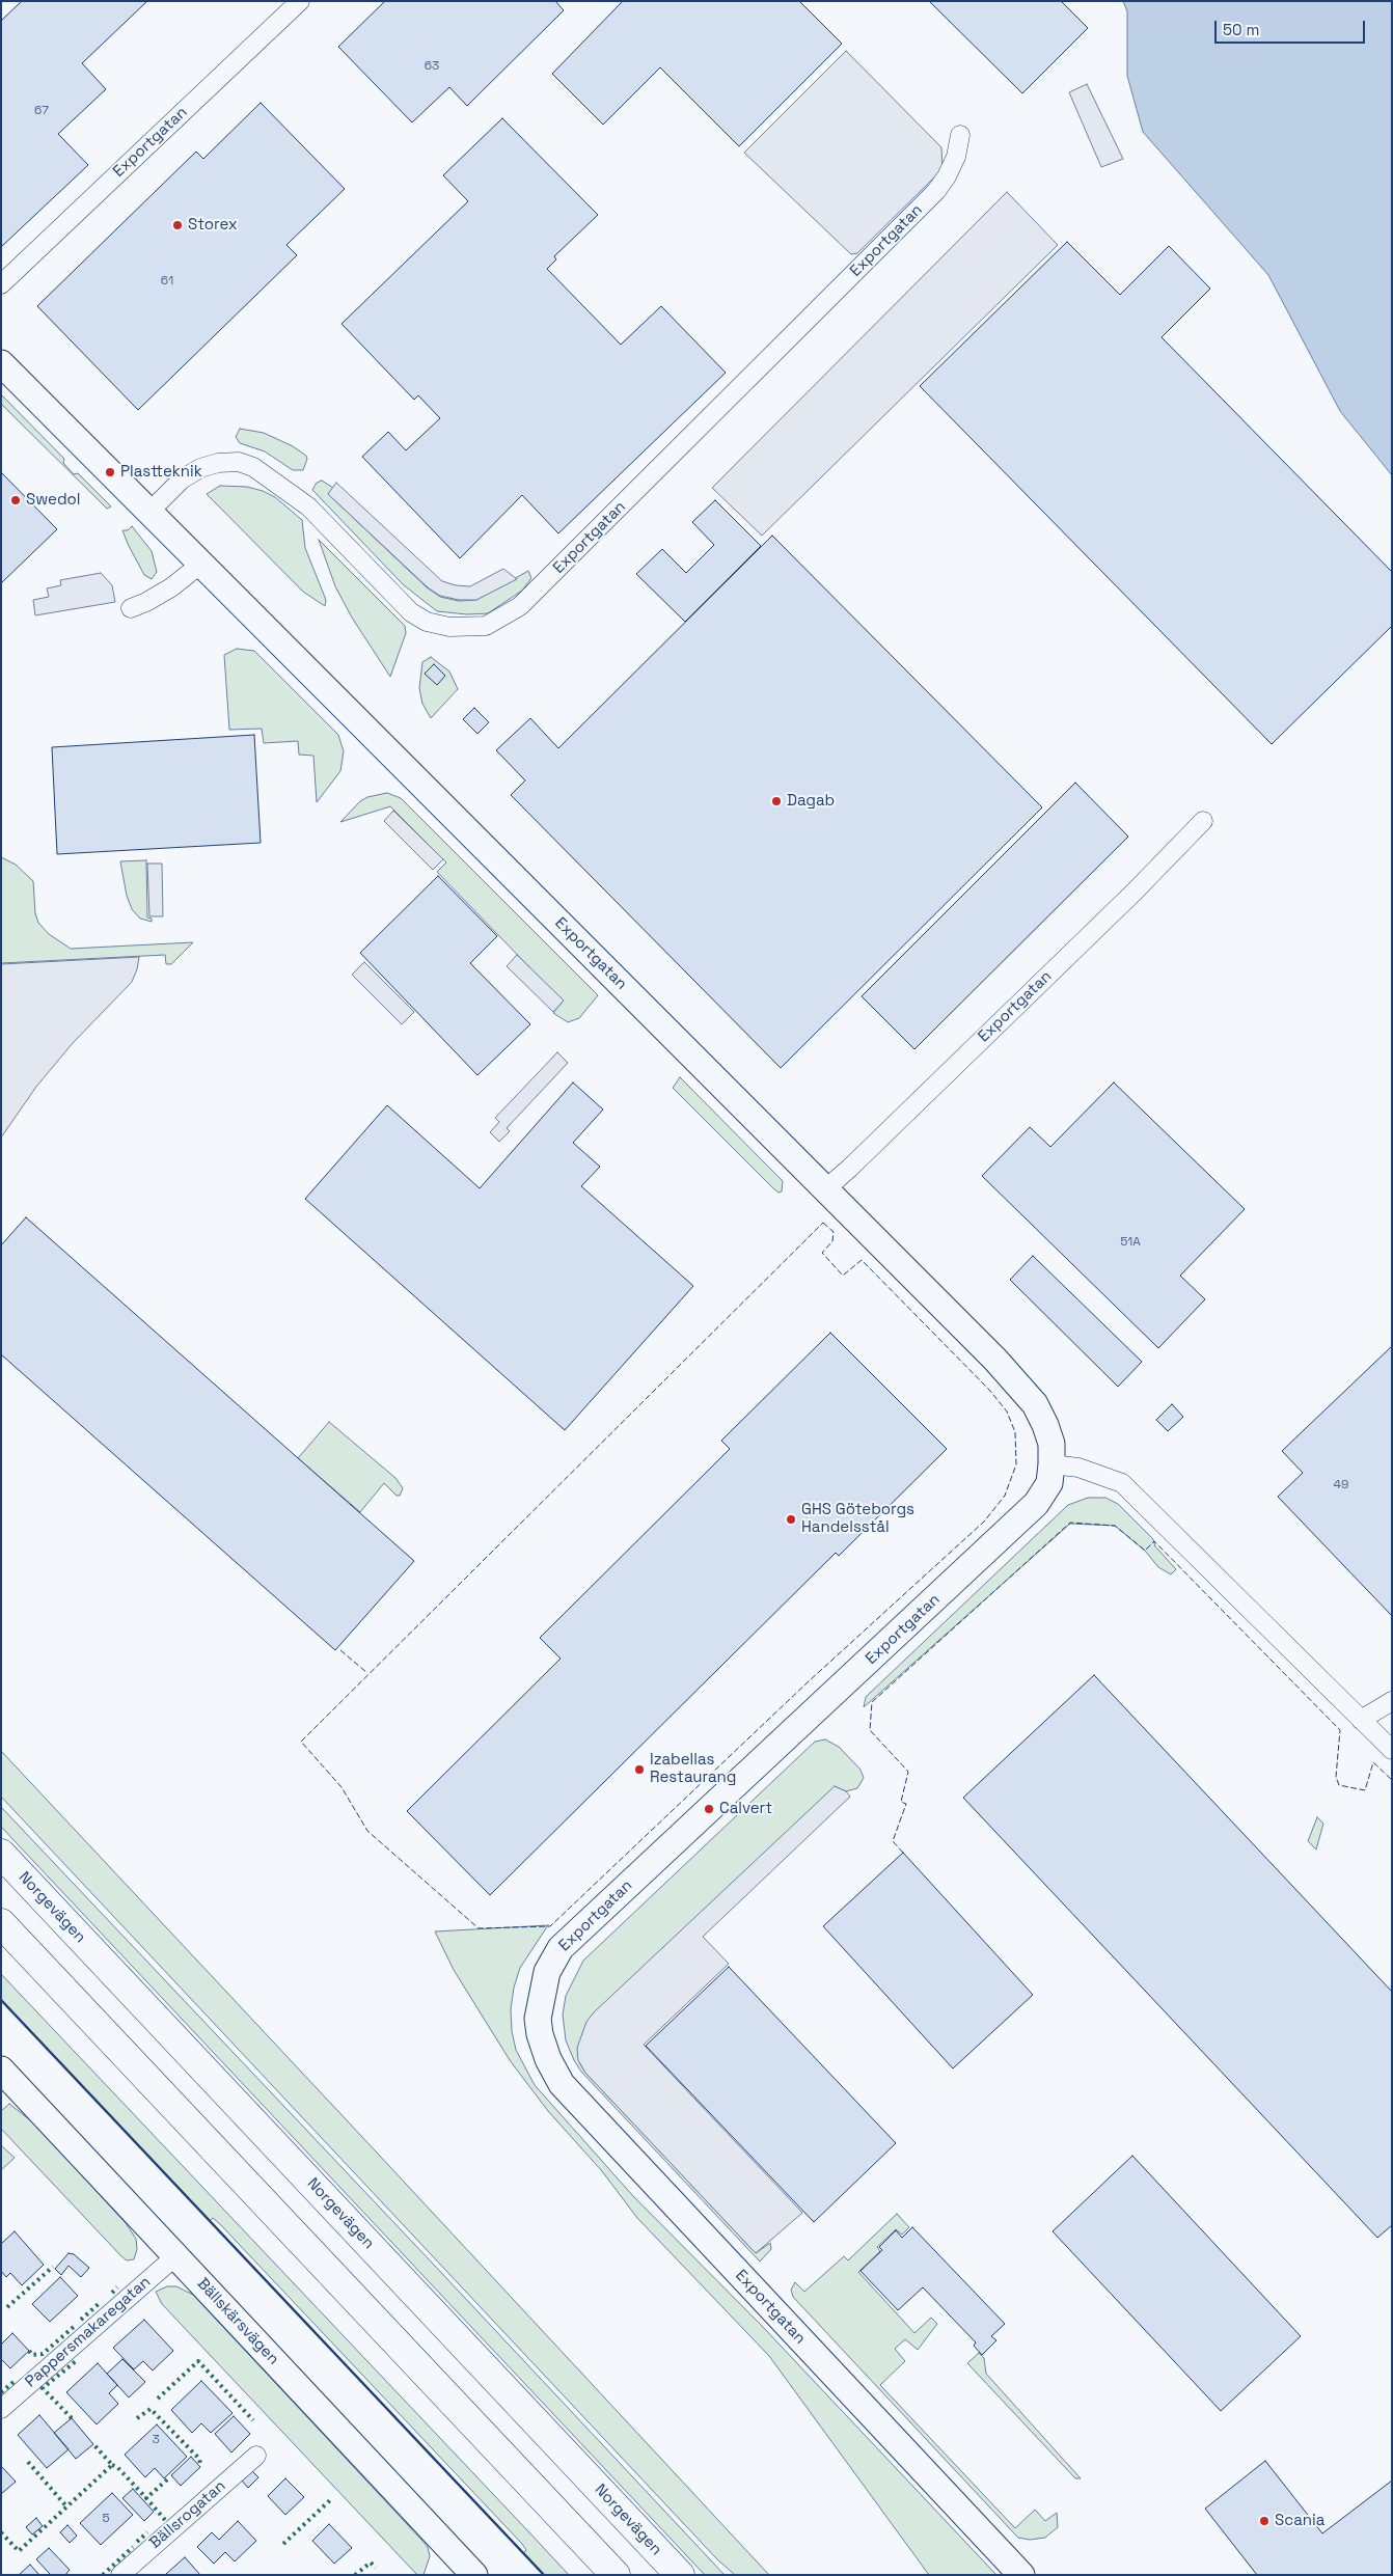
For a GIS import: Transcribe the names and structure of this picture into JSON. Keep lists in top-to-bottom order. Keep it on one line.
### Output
{"streets":{"highway":["Norgevägen"],"street":["Exportgatan","Bällskärsvägen","Pappersmakaregatan","Bällsrogatan"]},"crossings":[["Bällskärsvägen","Pappersmakaregatan"]],"places":["Storex","Plastteknik","Swedol","Dagab","GHS Göteborgs Handelsstål","Izabellas Restaurang","Calvert","Scania"],"house_numbers":["63","67","61","51A","49","3","5"],"scale_bar":"50 m"}
